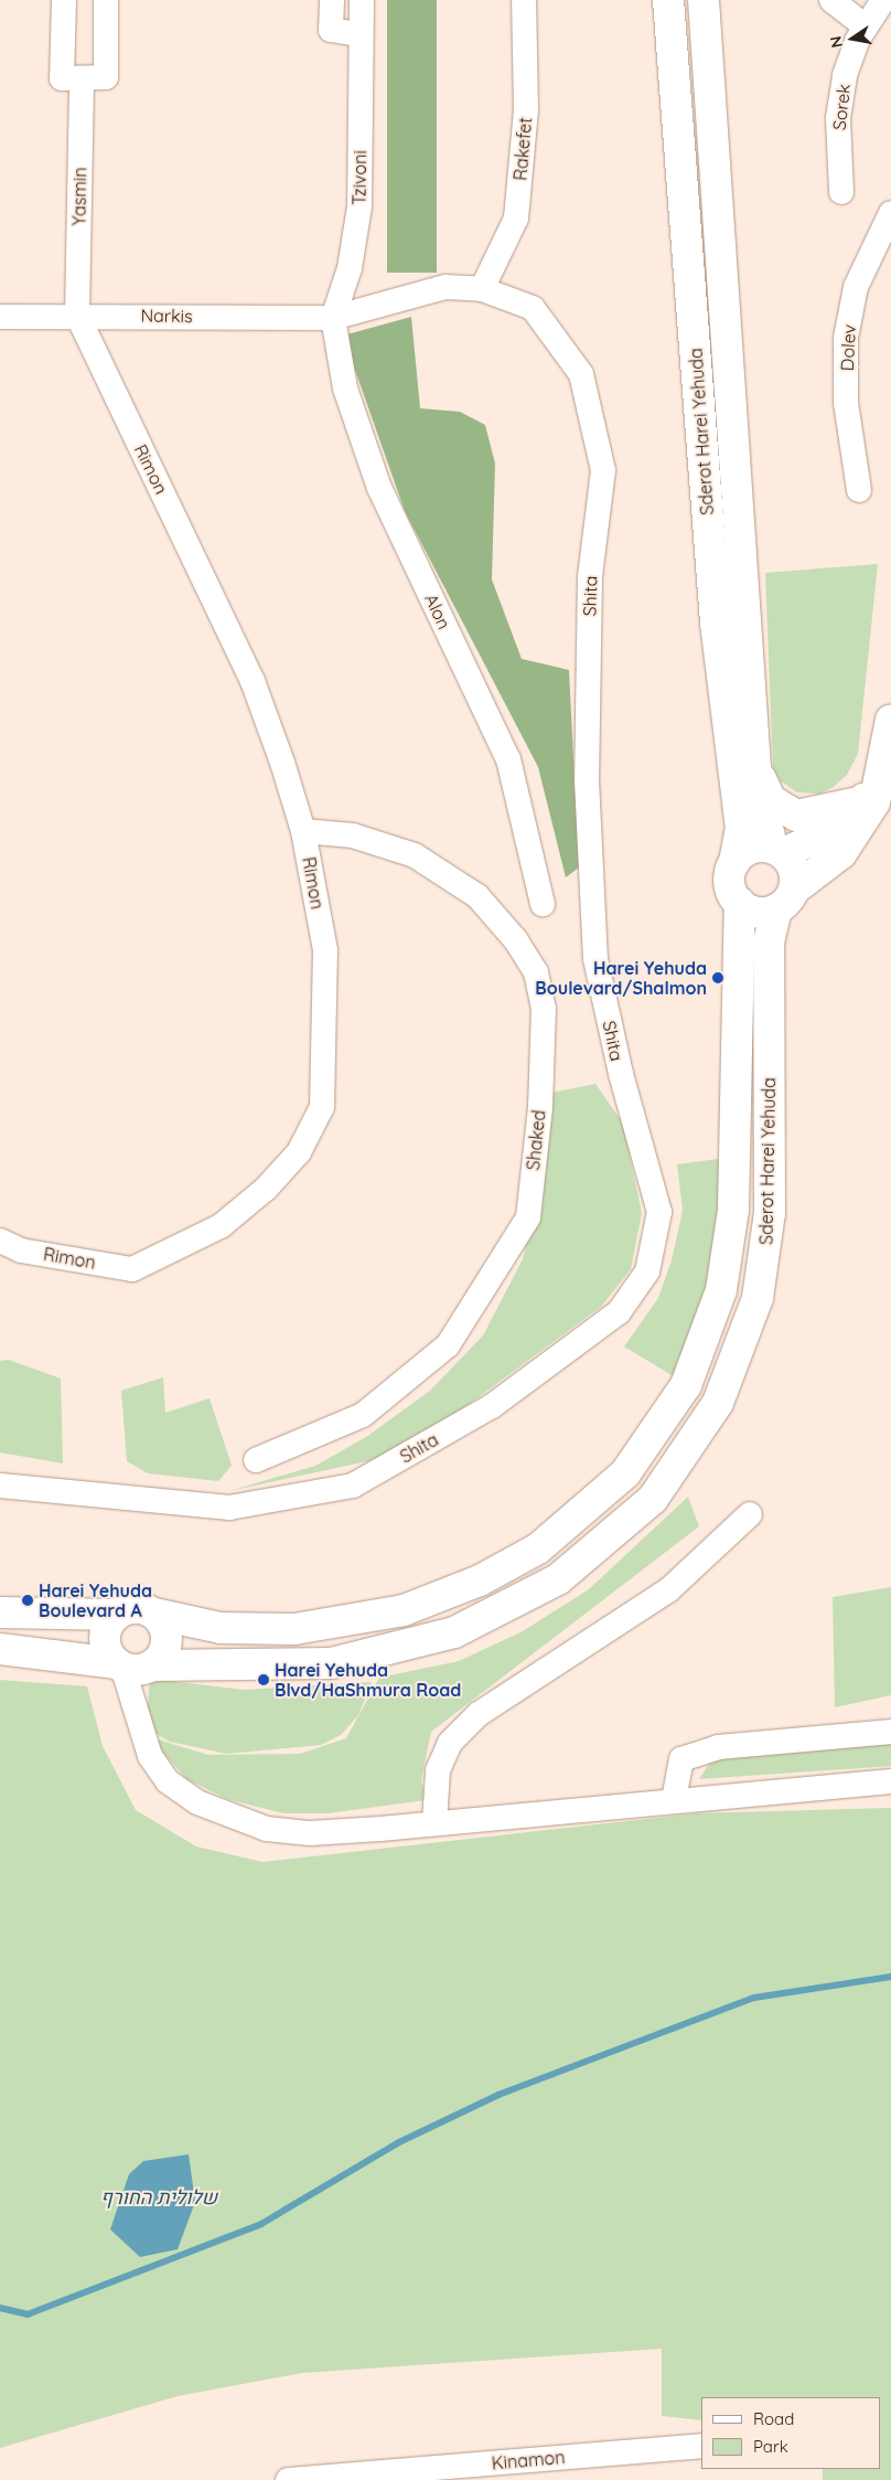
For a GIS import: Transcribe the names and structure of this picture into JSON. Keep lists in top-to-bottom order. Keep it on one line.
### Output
{"streets":{"street":["Sorek","Rakefet","Tzivoni","Yasmin","Narkis","Dolev","Sderot Harei Yehuda","Rimon","Shita","Alon","Shaked","Kinamon"]},"crossings":[["Rakefet","Shita"],["Tzivoni","Narkis"],["Tzivoni","Shita"],["Tzivoni","Alon"],["Yasmin","Narkis"],["Yasmin","Rimon"],["Narkis","Rimon"],["Narkis","Shita"],["Narkis","Alon"],["Rimon","Shaked"],["Shita","Alon"]],"water":["שלולית החורף"],"places":["Harei Yehuda Boulevard/Shalmon","Harei Yehuda Boulevard A","Harei Yehuda Blvd/HaShmura Road"],"legend":["Road","Park"],"north":"left"}
